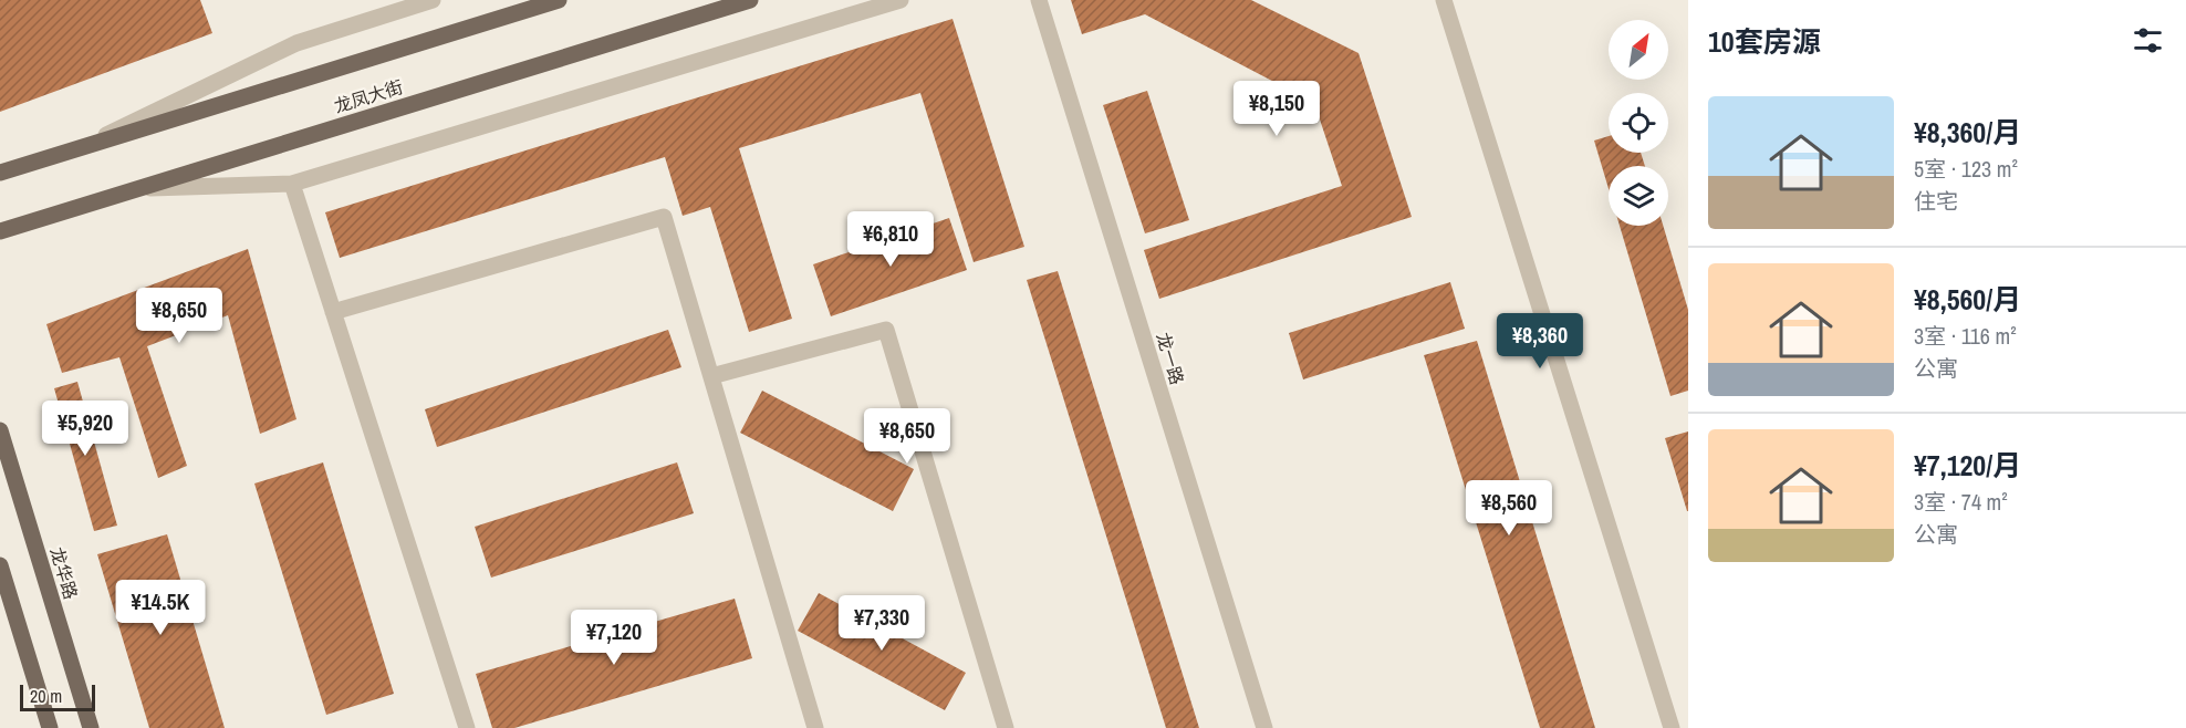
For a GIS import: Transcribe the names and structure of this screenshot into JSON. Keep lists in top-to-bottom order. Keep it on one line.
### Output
{"streets":{"main road":["龙凤大街","龙华路"],"street":["龙一路"]},"scale_bar":"20 m","north":"top right","page":{"heading":"10套房源","list":[{"name":"¥8,360/月","note":"5室 · 123 m² · 住宅"},{"name":"¥8,560/月","note":"3室 · 116 m² · 公寓"},{"name":"¥7,120/月","note":"3室 · 74 m² · 公寓"}],"price":["¥8,150","¥6,810","¥8,650","¥8,360","¥5,920","¥8,650","¥8,560","¥14.5K","¥7,330","¥7,120"],"scale":"20 m"}}
